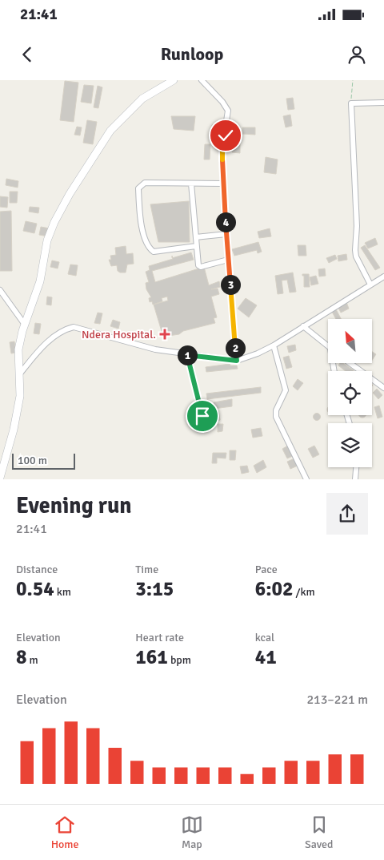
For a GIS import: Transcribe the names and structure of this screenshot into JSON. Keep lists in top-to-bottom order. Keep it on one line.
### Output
{"places":{"health":["Ndera Hospital."]},"scale_bar":"100 m","north":"top left","page":{"status":"21:41","header":"Runloop","pins":["4","3","2","1"],"scale":"100 m","heading":["Evening run","21:41"],"stats":[["Distance","0.54 km"],["Time","3:15"],["Pace","6:02 /km"],["Elevation","8 m"],["Heart rate","161 bpm"],["kcal","41"]],"chart":["Elevation","213–221 m"],"tabs":["Home","Map","Saved"]}}
